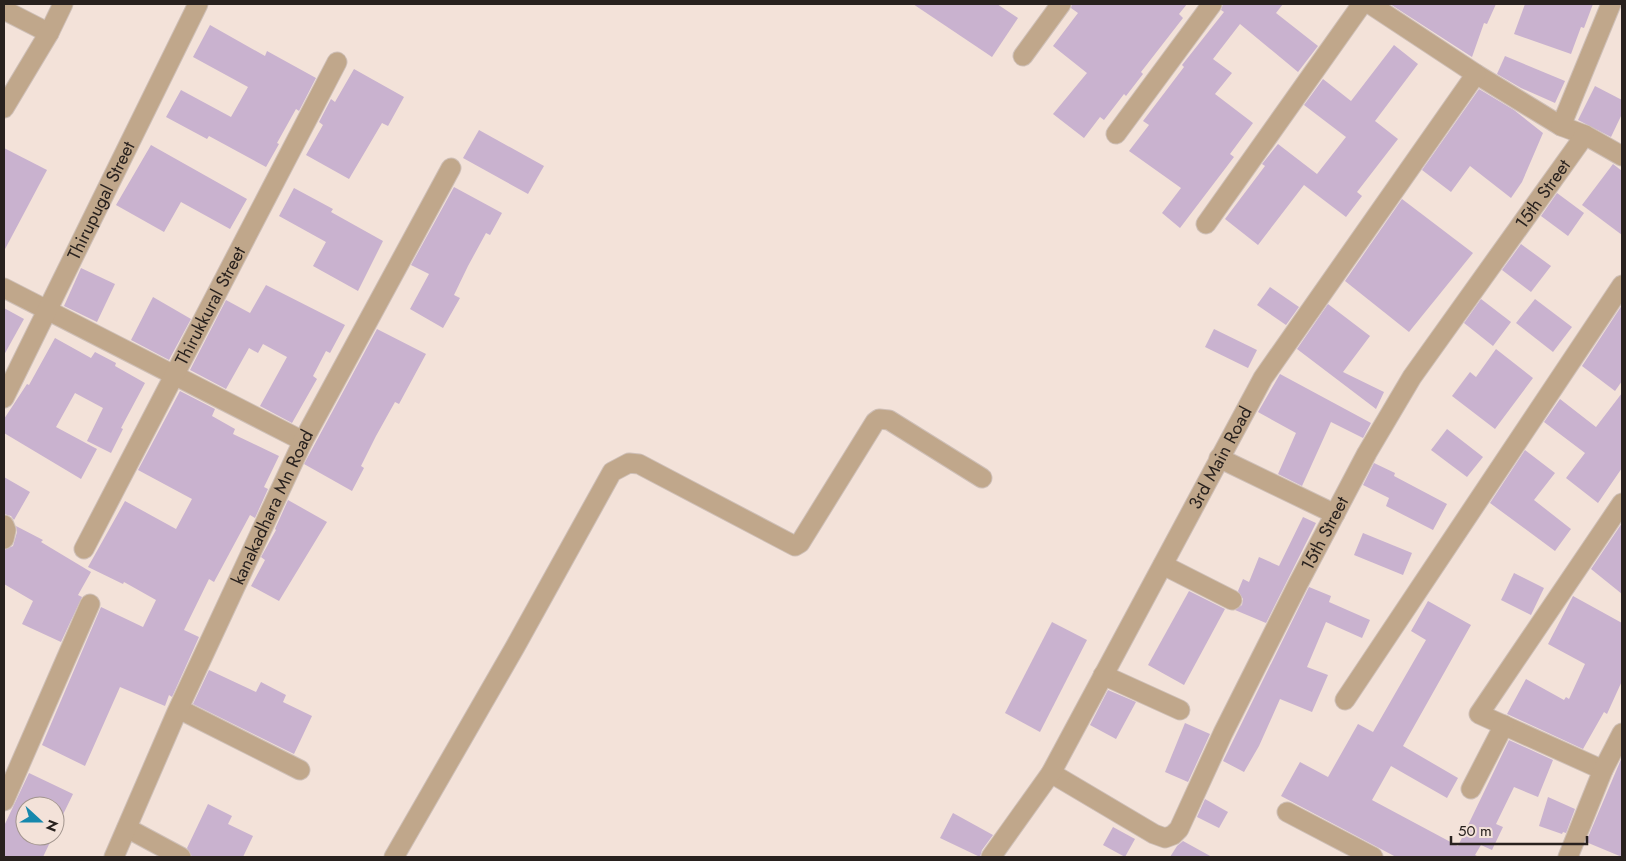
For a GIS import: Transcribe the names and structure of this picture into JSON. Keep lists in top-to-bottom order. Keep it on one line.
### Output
{"streets":{"street":["15th Street","Thirupugal Street","Thirukkural Street","3rd Main Road","kanakadhara Mn Road"]},"crossings":[["15th Street","3rd Main Road"]],"scale_bar":"50 m","north":"right"}
